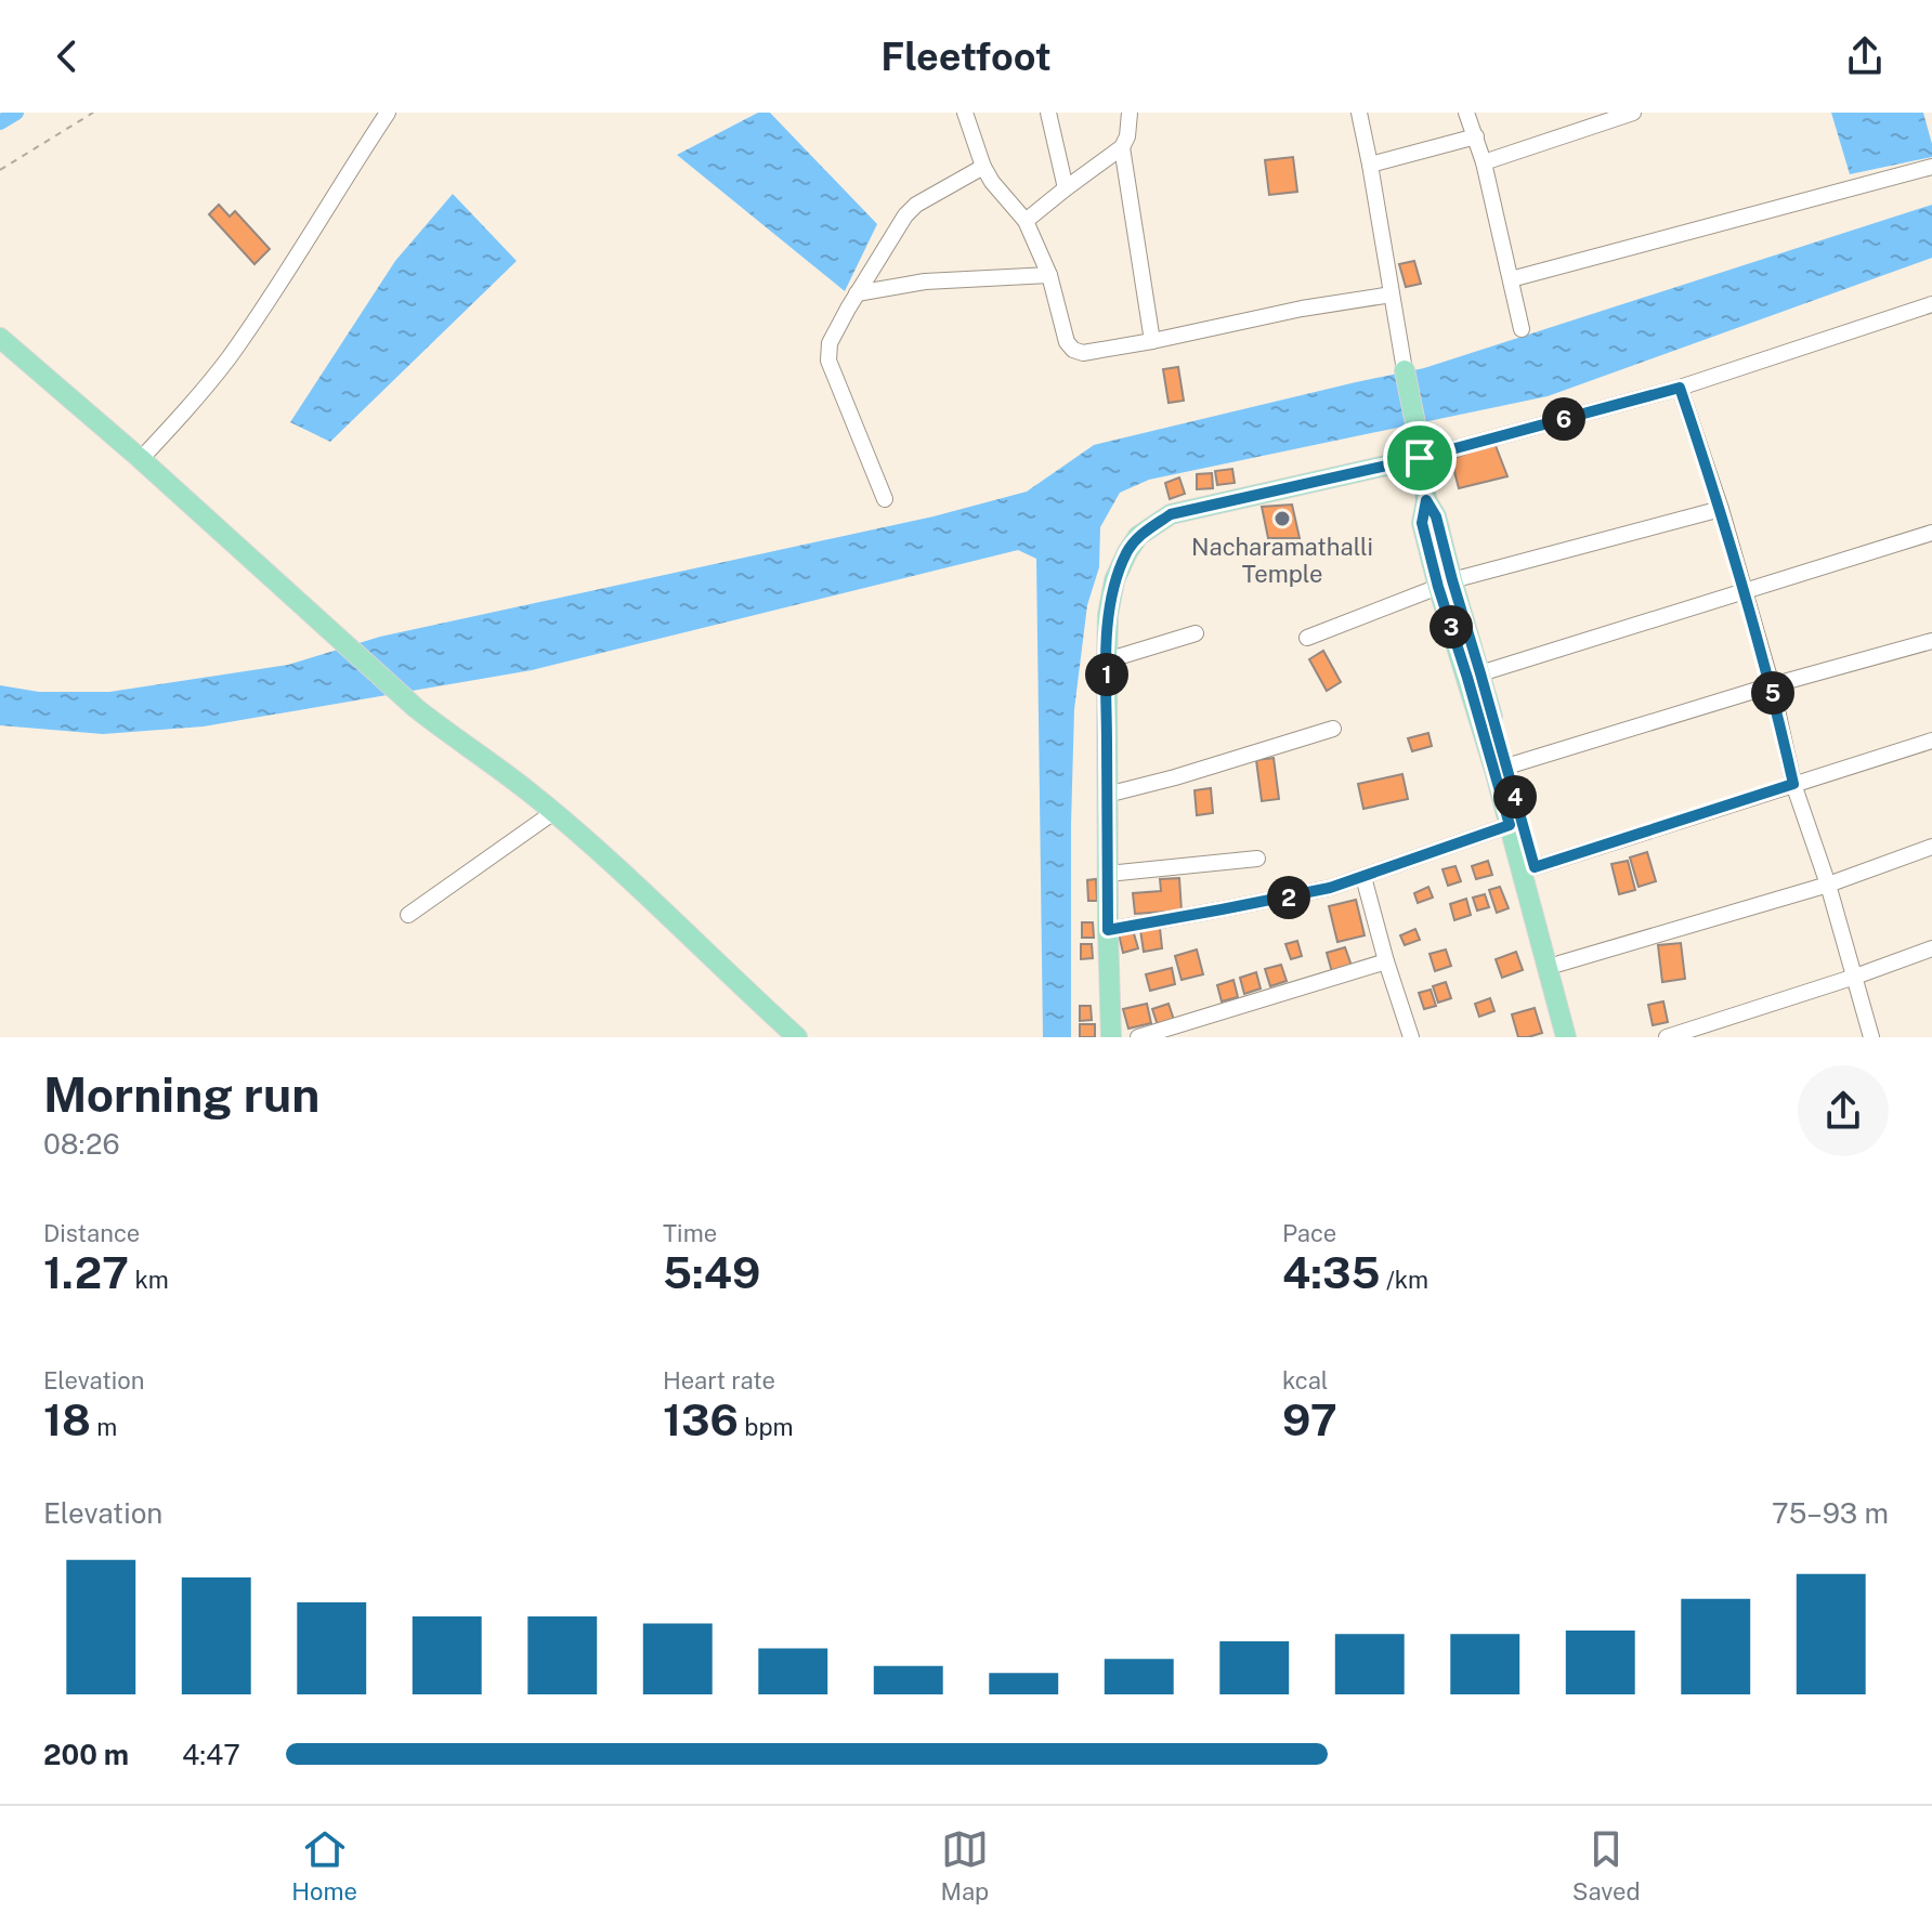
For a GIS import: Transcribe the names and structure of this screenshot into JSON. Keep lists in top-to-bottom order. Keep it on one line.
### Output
{"places":["Nacharamathalli Temple"],"page":{"header":"Fleetfoot","pins":["6","3","1","5","4","2"],"heading":["Morning run","08:26"],"stats":[["Distance","1.27 km"],["Time","5:49"],["Pace","4:35 /km"],["Elevation","18 m"],["Heart rate","136 bpm"],["kcal","97"]],"chart":["Elevation","75–93 m"],"list":[{"name":"200 m","note":"4:47"}],"tabs":["Home","Map","Saved"]}}
